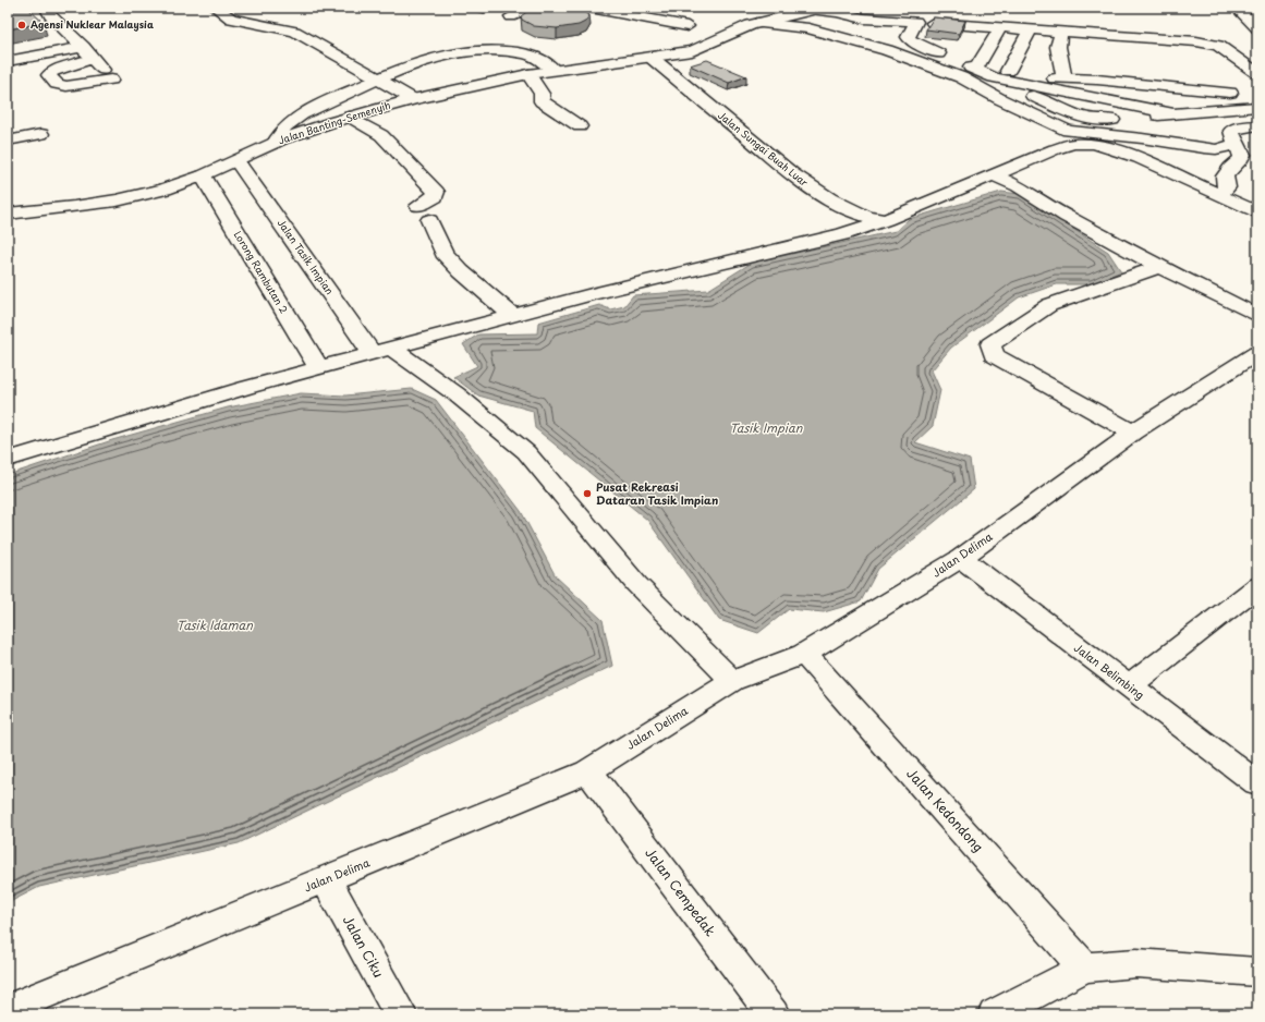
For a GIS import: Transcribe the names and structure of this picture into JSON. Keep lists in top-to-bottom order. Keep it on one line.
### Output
{"streets":{"street":["Jalan Banting-Semenyih","Jalan Sungai Buah Luar","Jalan Tasik Impian","Lorong Rambutan 2","Jalan Delima","Jalan Belimbing","Jalan Kedondong","Jalan Cempedak","Jalan Ciku"]},"crossings":[["Jalan Banting-Semenyih","Jalan Sungai Buah Luar"],["Jalan Banting-Semenyih","Jalan Tasik Impian"],["Jalan Banting-Semenyih","Lorong Rambutan 2"],["Jalan Tasik Impian","Jalan Delima"],["Jalan Delima","Jalan Belimbing"],["Jalan Delima","Jalan Kedondong"],["Jalan Delima","Jalan Cempedak"],["Jalan Delima","Jalan Ciku"]],"water":["Tasik Impian","Tasik Idaman"],"places":["Agensi Nuklear Malaysia","Pusat Rekreasi Dataran Tasik Impian"]}
